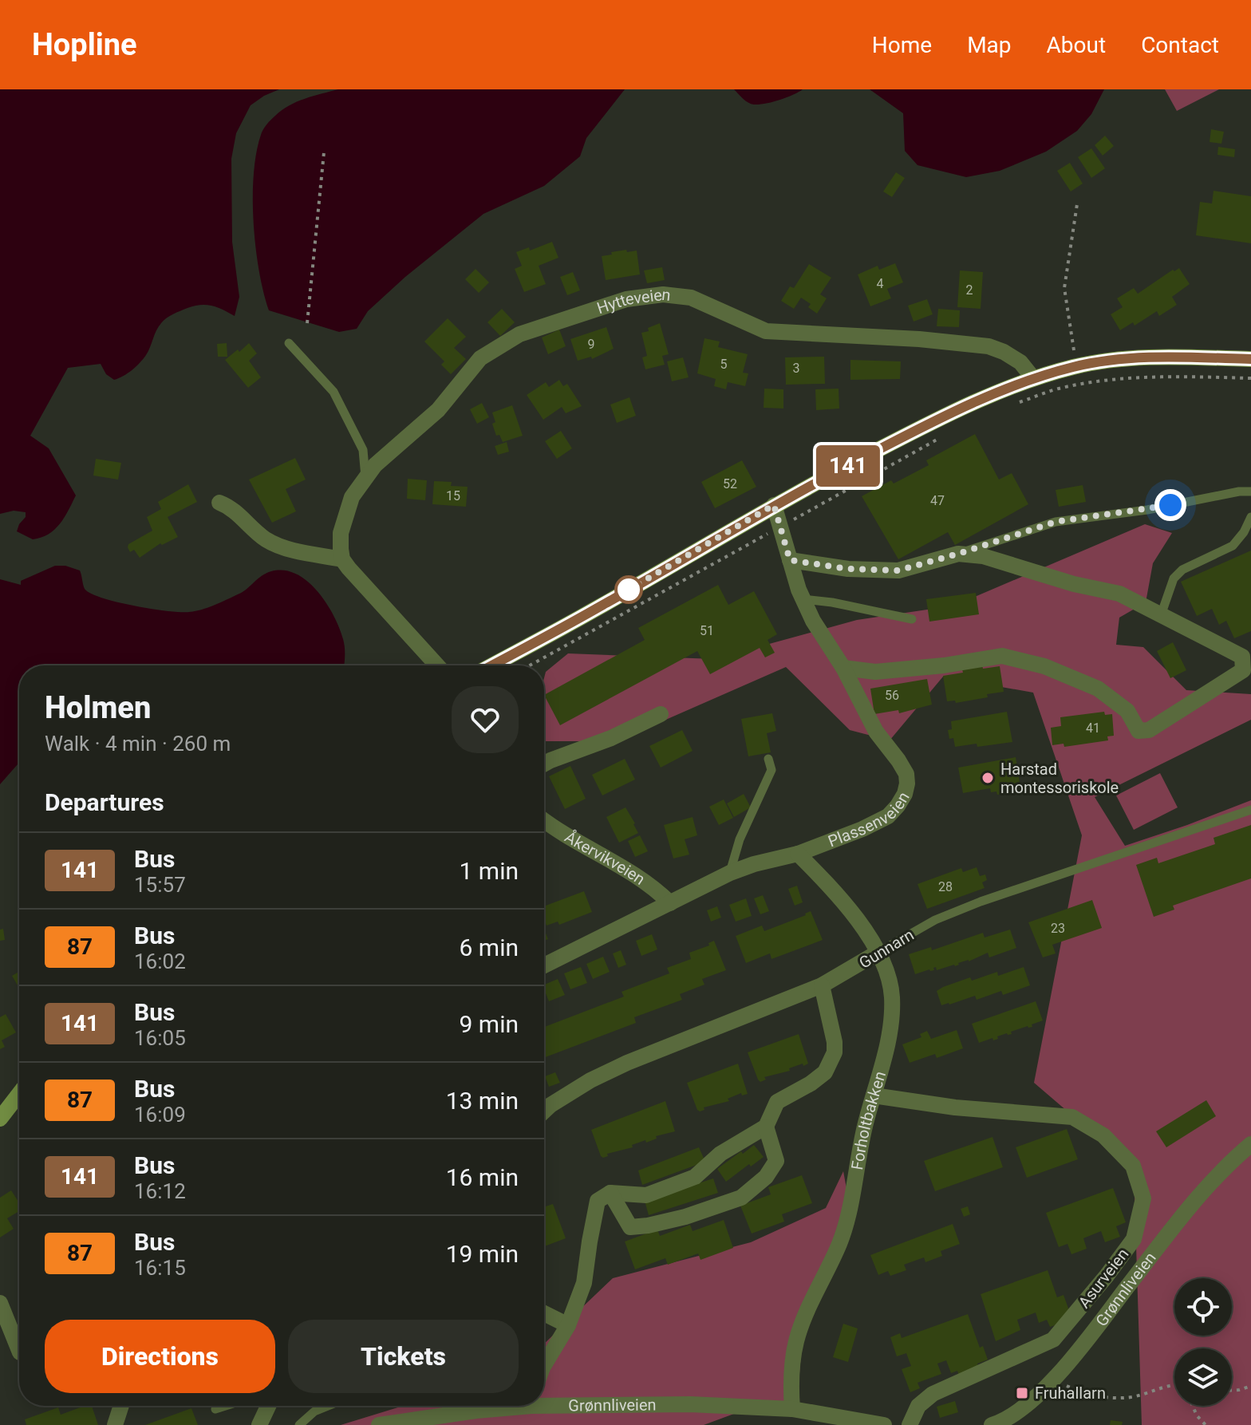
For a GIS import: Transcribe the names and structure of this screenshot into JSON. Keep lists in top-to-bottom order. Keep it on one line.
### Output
{"streets":{"street":["Hytteveien","Plassenveien","Åkervikveien","Gunnarn","Forholtbakken","Asurveien","Grønnliveien"]},"crossings":[["Plassenveien","Åkervikveien"],["Plassenveien","Forholtbakken"],["Gunnarn","Forholtbakken"],["Forholtbakken","Asurveien"],["Forholtbakken","Grønnliveien"]],"places":{"other":["Harstad montessoriskole"],"transit":["Fruhallarn"]},"lines":["bus line 141"],"house_numbers":["4","2","9","5","3","52","15","47","51","56","41","28","23"],"page":{"header":"Hopline","nav":["Home","Map","About","Contact"],"on_map":"141","heading":[["Holmen","Walk · 4 min · 260 m"],"Departures"],"list":[{"mark":"141","name":"Bus","note":"15:57","value":"1 min"},{"mark":"87","name":"Bus","note":"16:02","value":"6 min"},{"mark":"141","name":"Bus","note":"16:05","value":"9 min"},{"mark":"87","name":"Bus","note":"16:09","value":"13 min"},{"mark":"141","name":"Bus","note":"16:12","value":"16 min"},{"mark":"87","name":"Bus","note":"16:15","value":"19 min"}],"buttons":["Directions","Tickets"]}}
